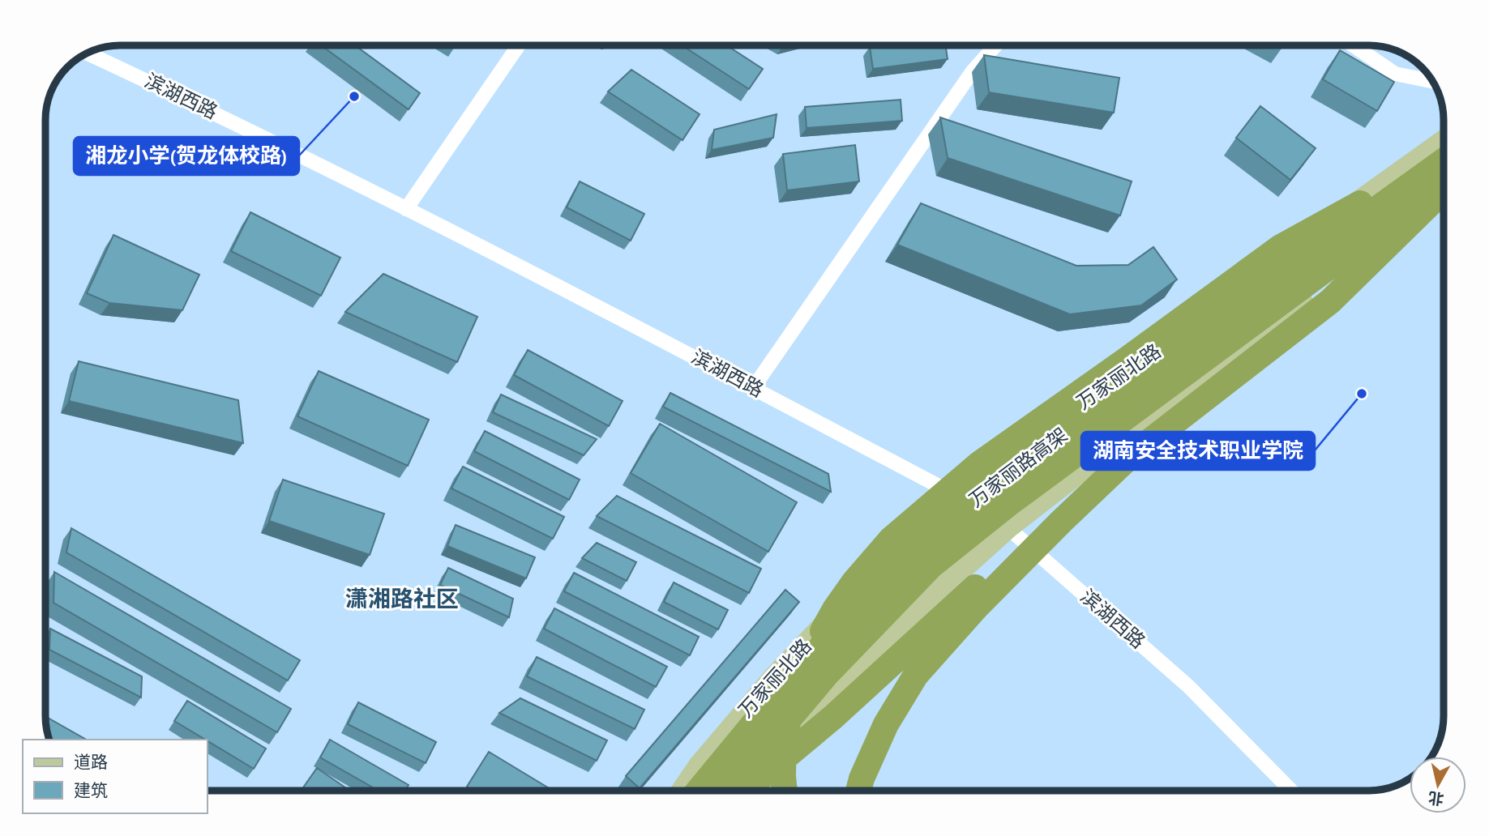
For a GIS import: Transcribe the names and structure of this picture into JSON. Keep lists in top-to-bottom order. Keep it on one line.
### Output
{"streets":{"highway":["万家丽路高架"],"main road":["万家丽北路"],"street":["滨湖西路"]},"crossings":[["滨湖西路","万家丽北路"]],"districts":["潇湘路社区"],"places":["湘龙小学(贺龙体校路)","湖南安全技术职业学院"],"legend":["道路","建筑"],"north":"bottom"}
